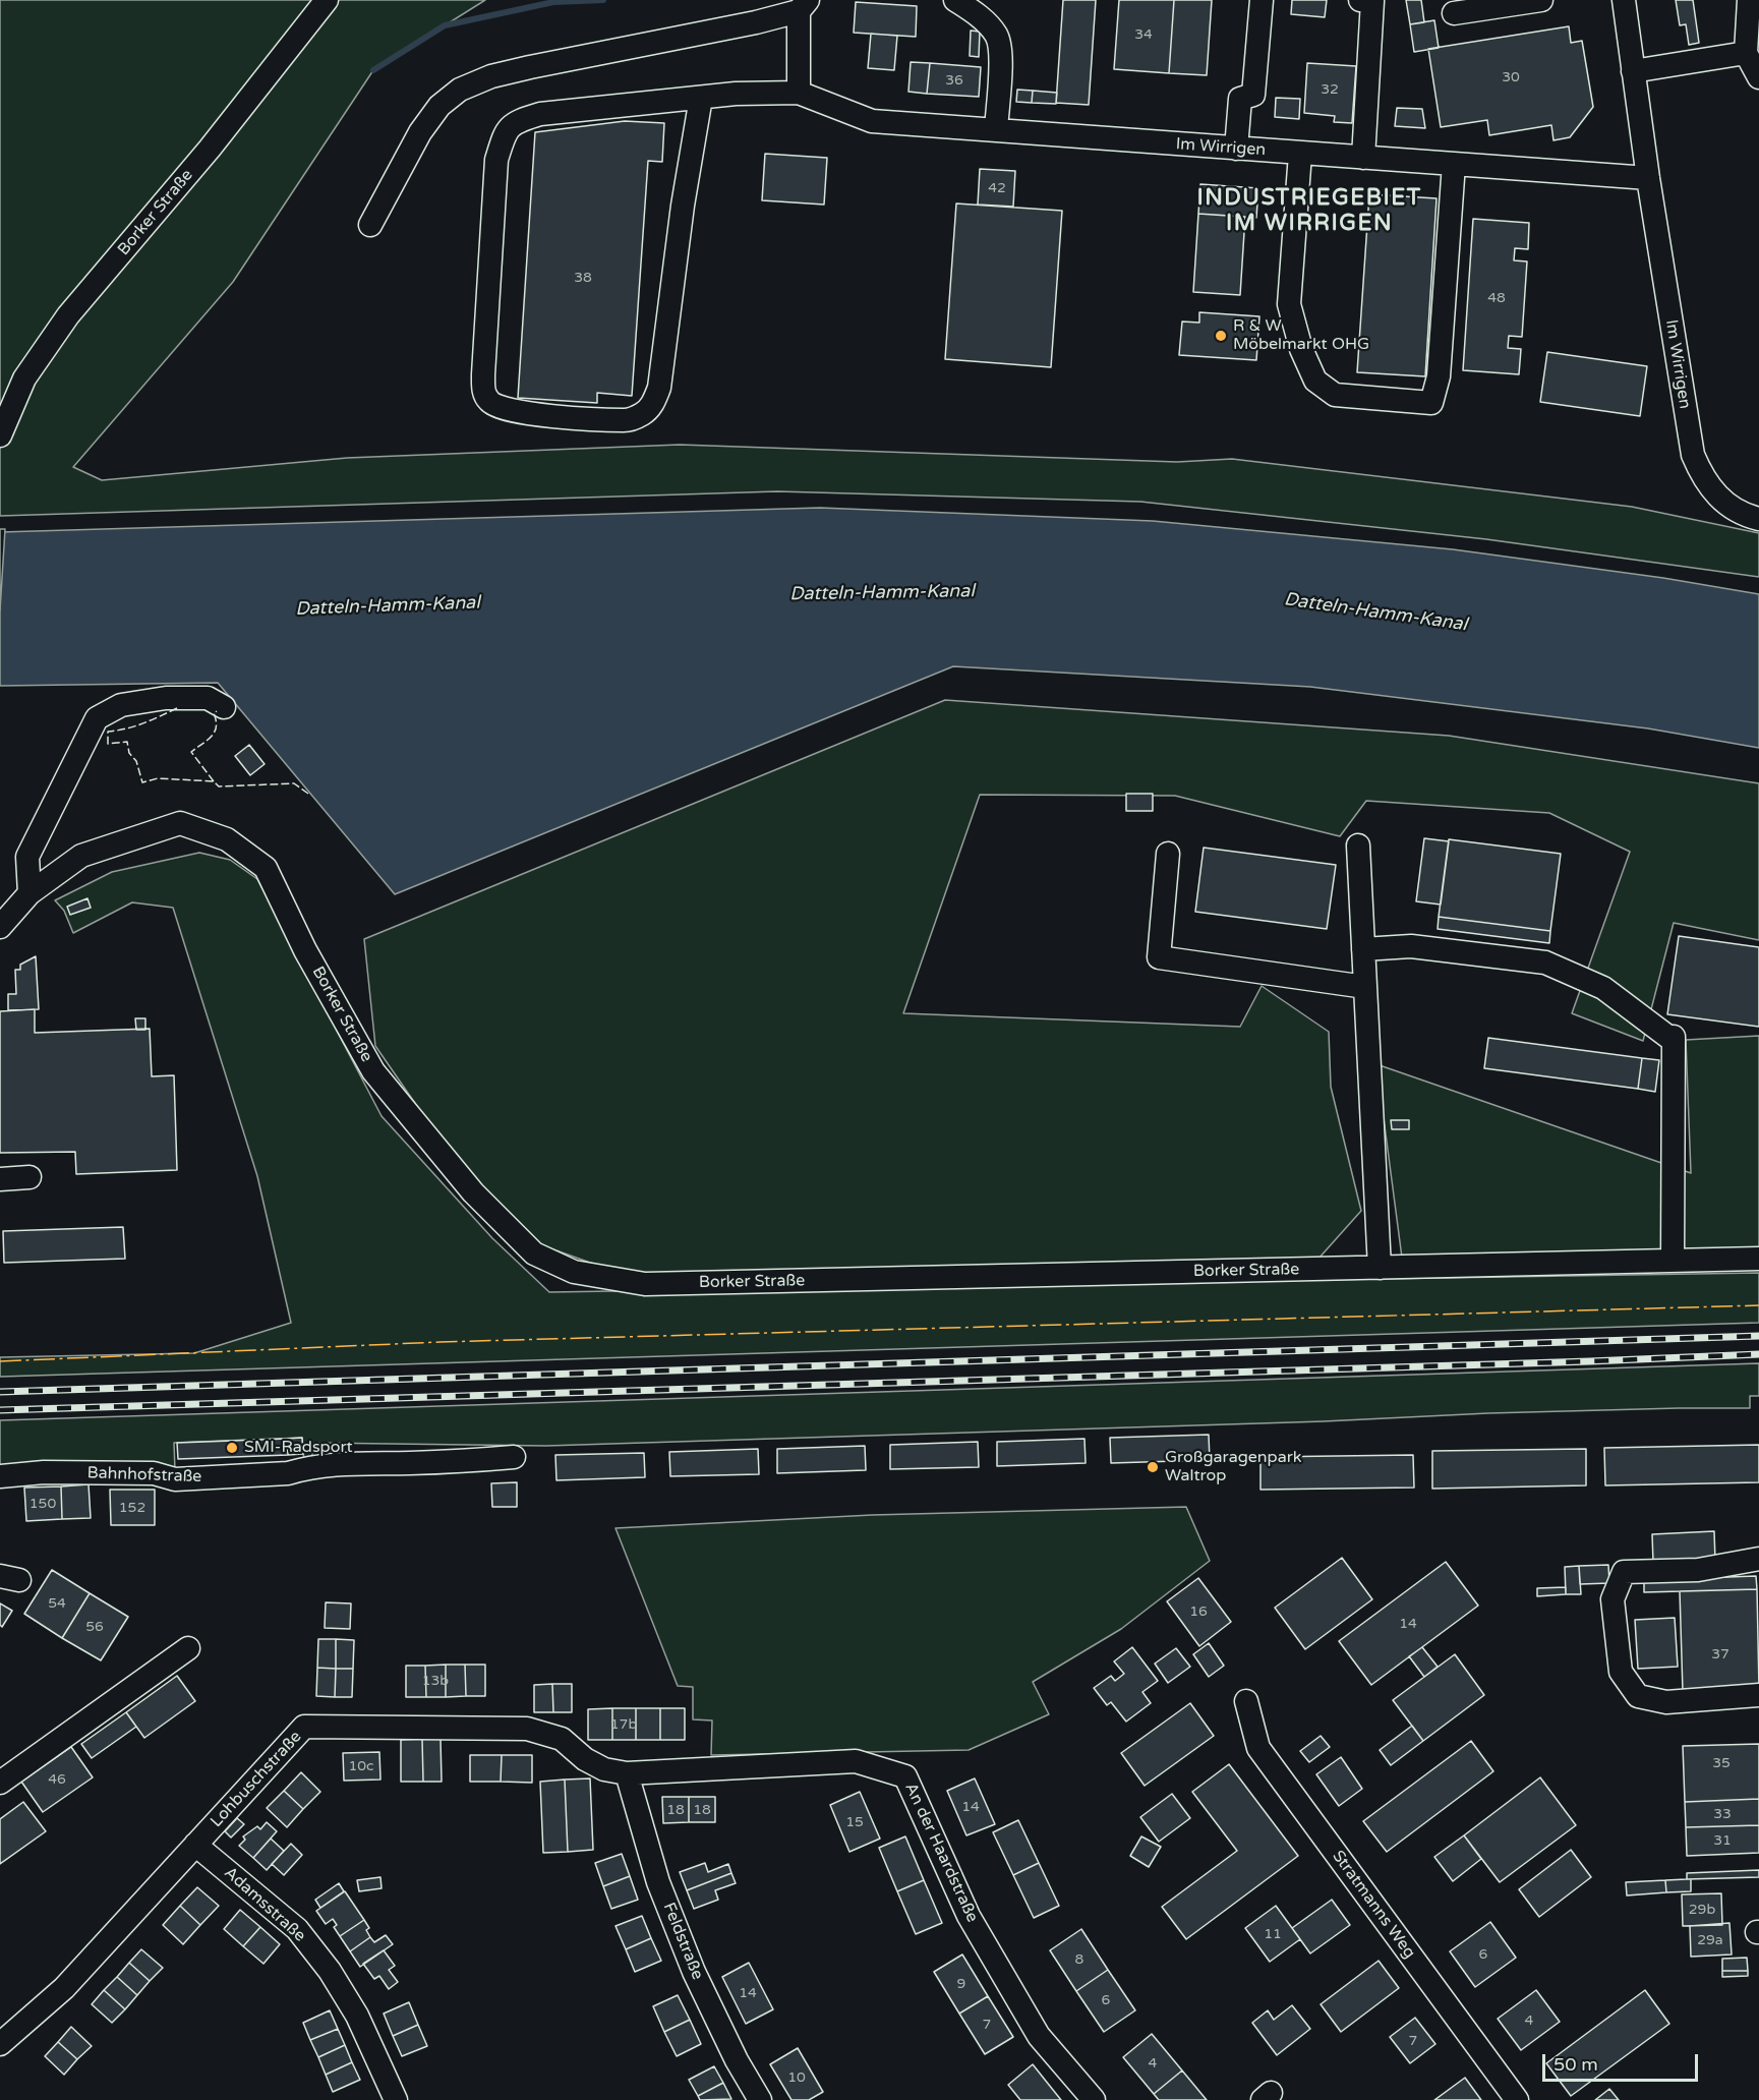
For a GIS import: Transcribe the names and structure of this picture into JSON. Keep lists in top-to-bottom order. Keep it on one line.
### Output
{"streets":{"street":["Im Wirrigen","Borker Straße","Bahnhofstraße","Lohbuschstraße","An der Haardstraße","Adamsstraße","Stratmanns Weg","Feldstraße"]},"crossings":[["Lohbuschstraße","An der Haardstraße"],["Lohbuschstraße","Adamsstraße"],["Lohbuschstraße","Feldstraße"],["An der Haardstraße","Feldstraße"]],"districts":["INDUSTRIEGEBIET IM WIRRIGEN"],"water":["Datteln-Hamm-Kanal"],"places":["R & W Möbelmarkt OHG","SMI-Radsport","Großgaragenpark Waltrop"],"house_numbers":["34","30","36","32","42","38","48","150","152","54","16","14","56","37","13b","17b","35","10c","46","14","18","18","33","15","31","29b","11","29a","6","8","9","14","6","4","7","7","4","10"],"scale_bar":"50 m"}
